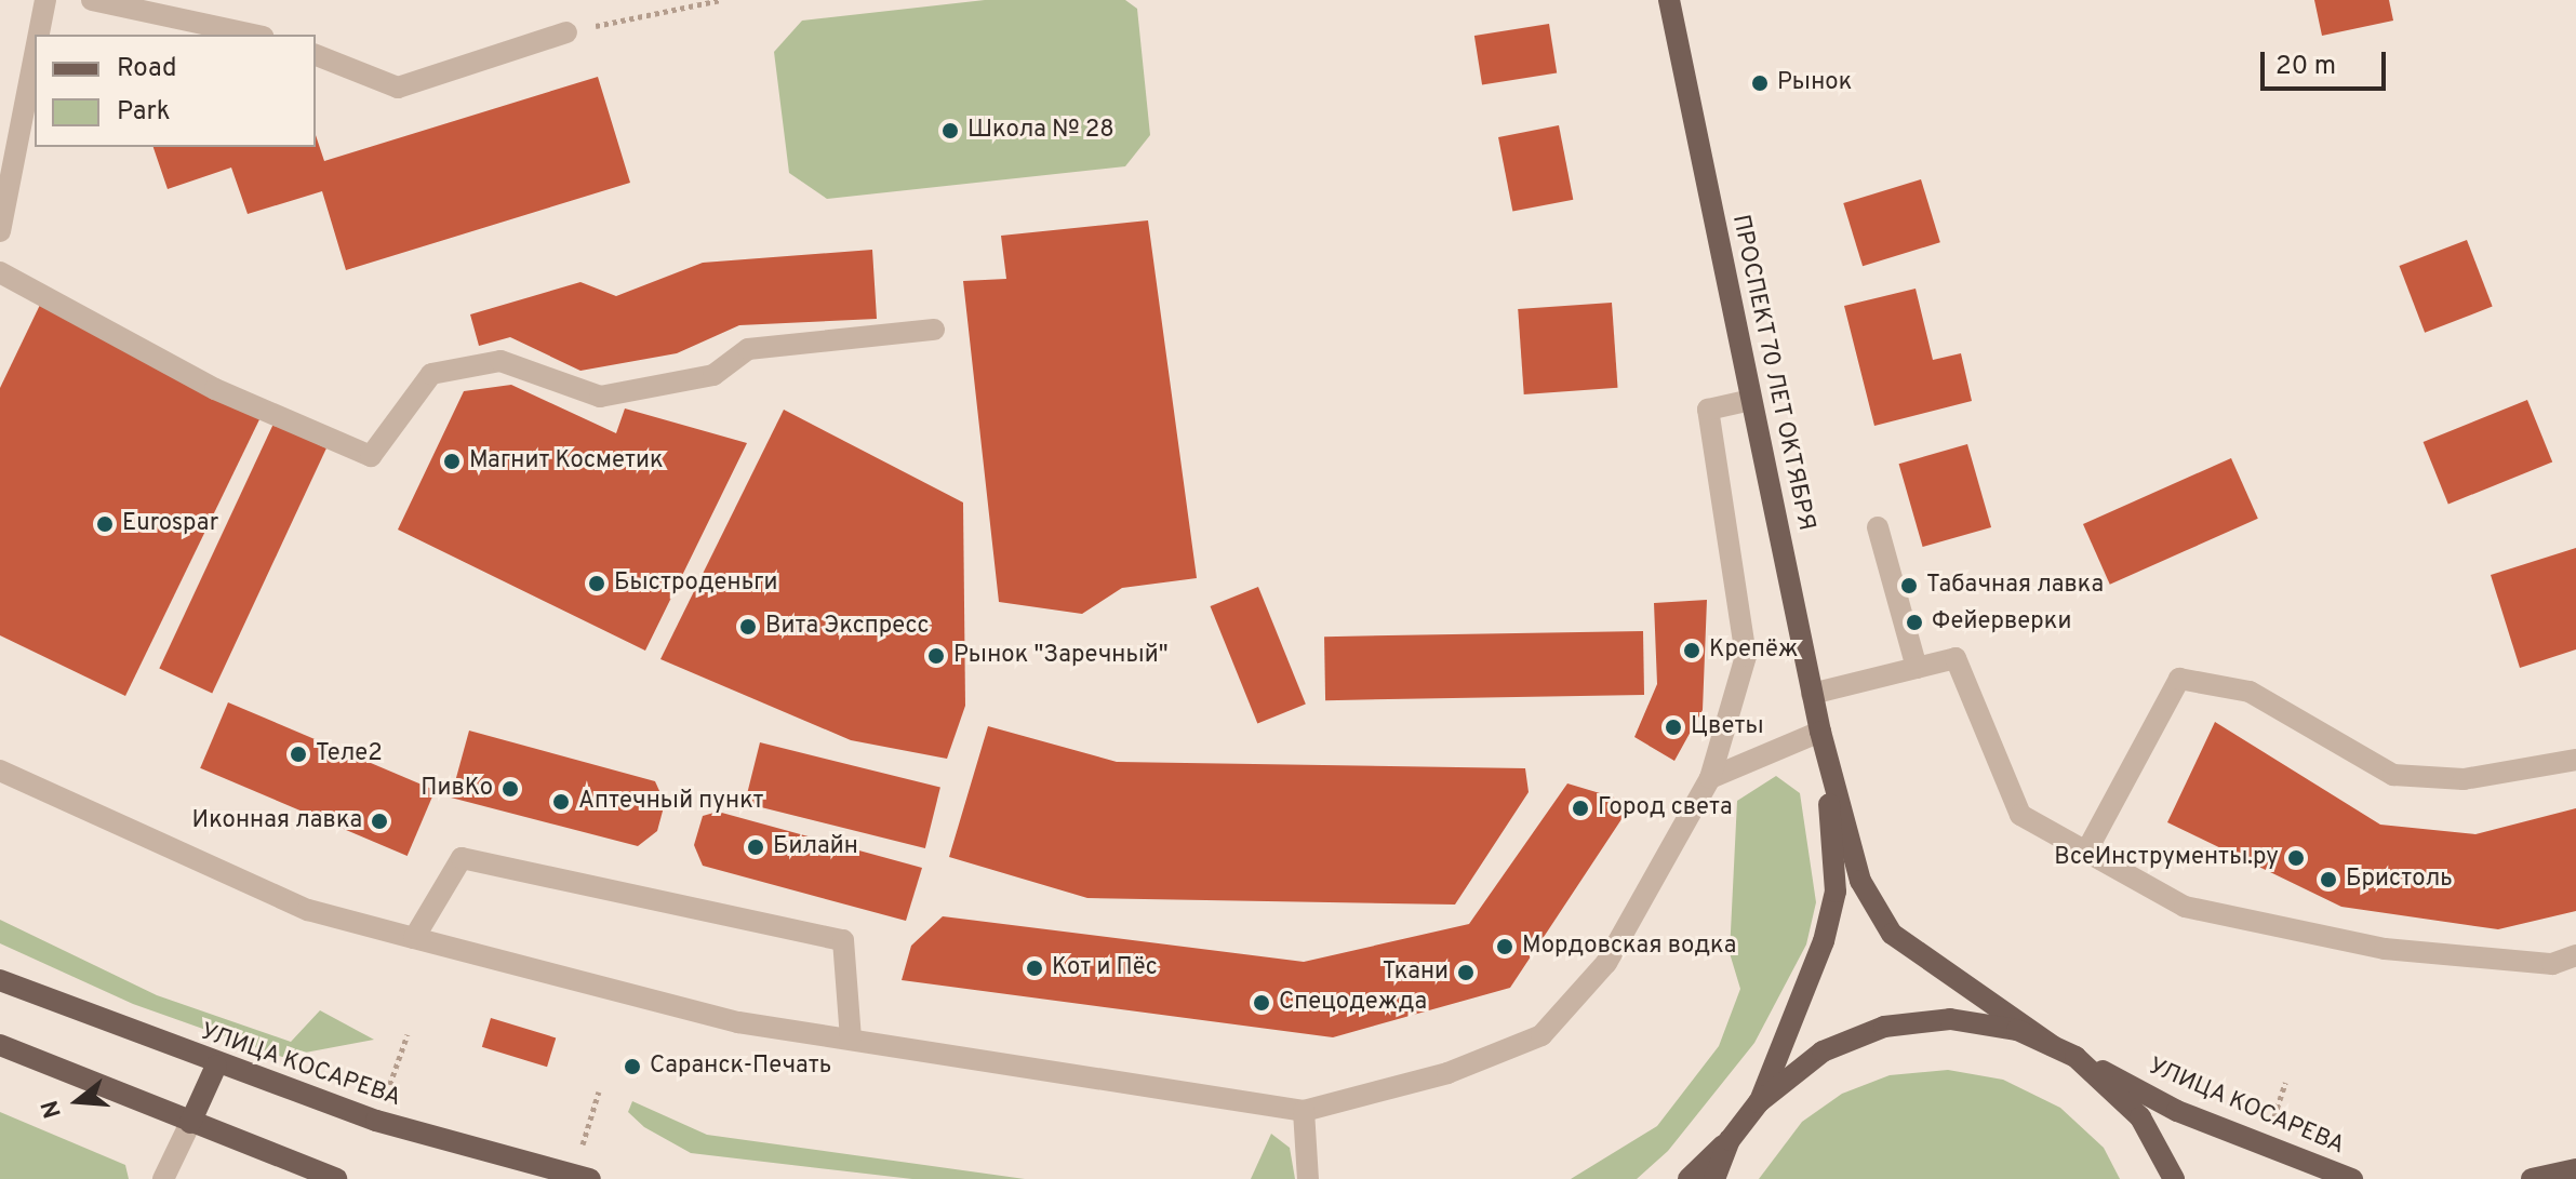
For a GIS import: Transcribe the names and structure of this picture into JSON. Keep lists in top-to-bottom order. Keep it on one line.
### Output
{"streets":{"main road":["ПРОСПЕКТ 70 ЛЕТ ОКТЯБРЯ","УЛИЦА КОСАРЕВА"]},"crossings":[["ПРОСПЕКТ 70 ЛЕТ ОКТЯБРЯ","УЛИЦА КОСАРЕВА"]],"places":["Рынок","Школа № 28","Магнит Косметик","Eurospar","Быстроденьги","Табачная лавка","Фейерверки","Вита Экспресс","Крепёж","Рынок \"Заречный\"","Цветы","Теле2","ПивКо","Аптечный пункт","Город света","Иконная лавка","Билайн","ВсеИнструменты.ру","Бристоль","Мордовская водка","Кот и Пёс","Ткани","Спецодежда","Саранск-Печать"],"legend":["Road","Park"],"scale_bar":"20 m","north":"left"}
